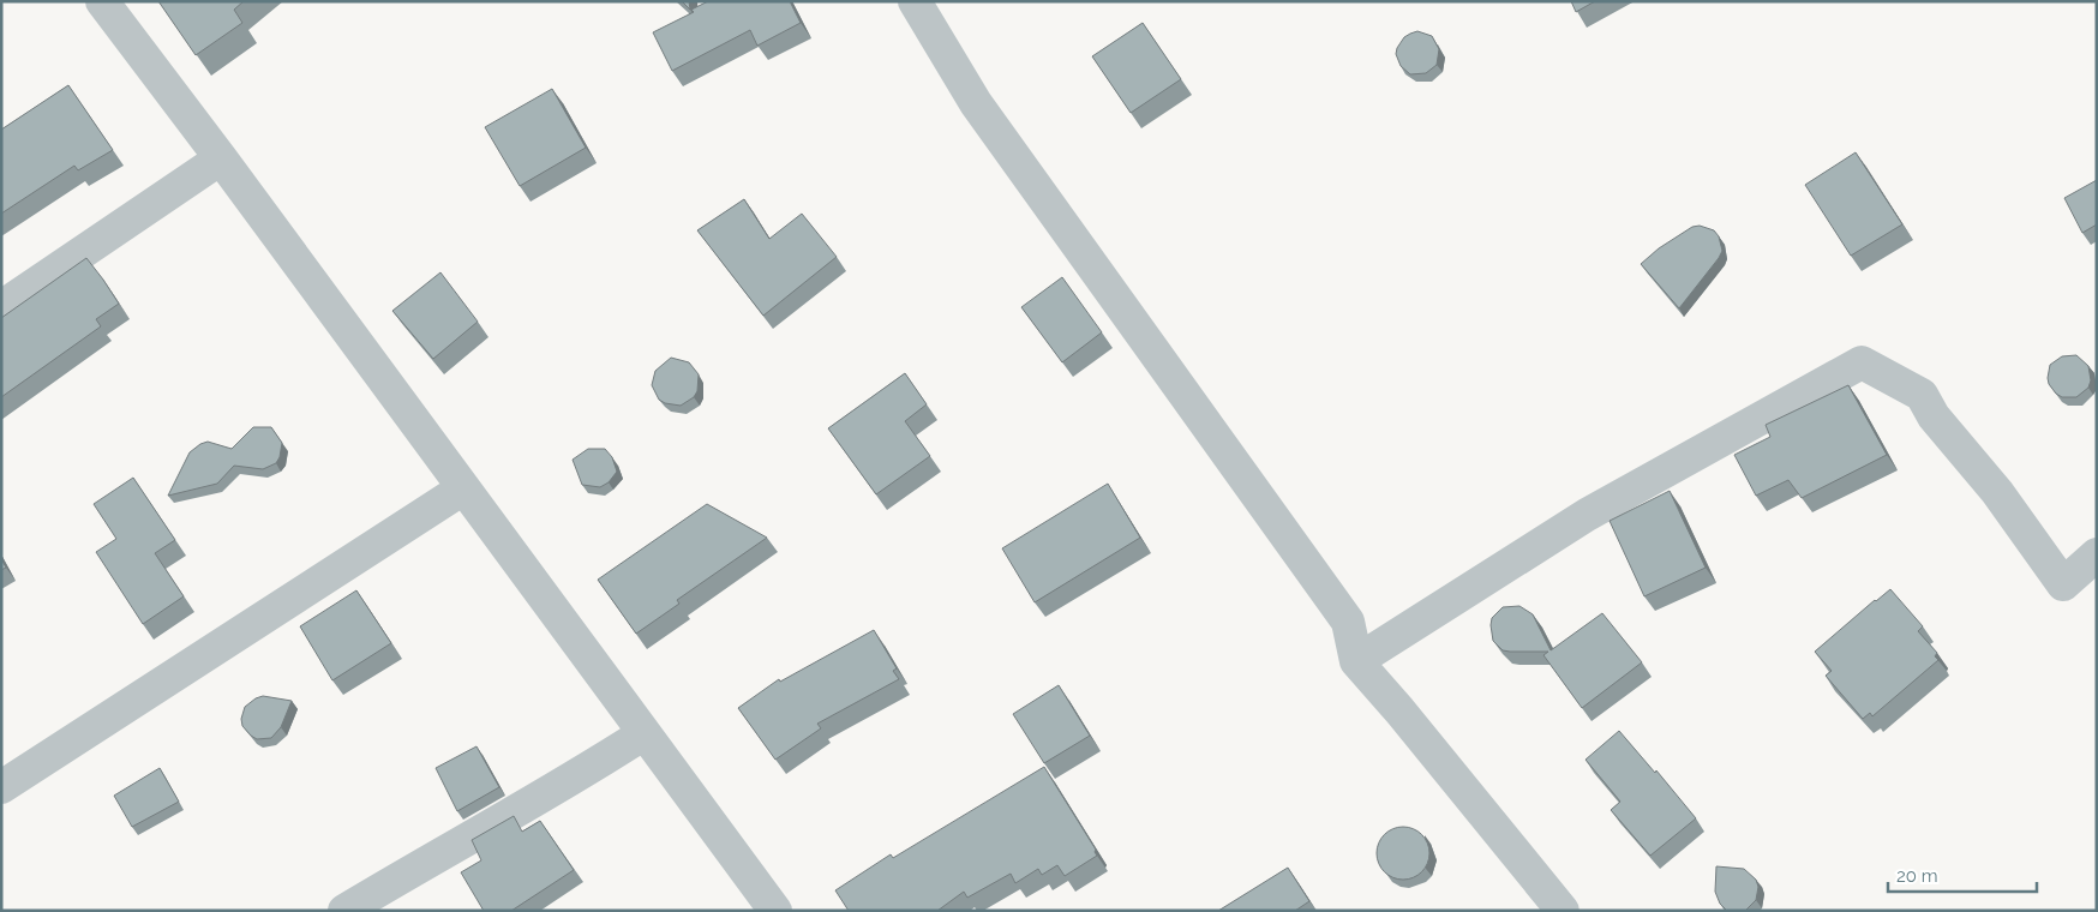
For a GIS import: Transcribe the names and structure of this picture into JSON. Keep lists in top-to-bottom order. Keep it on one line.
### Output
{"scale_bar":"20 m"}
